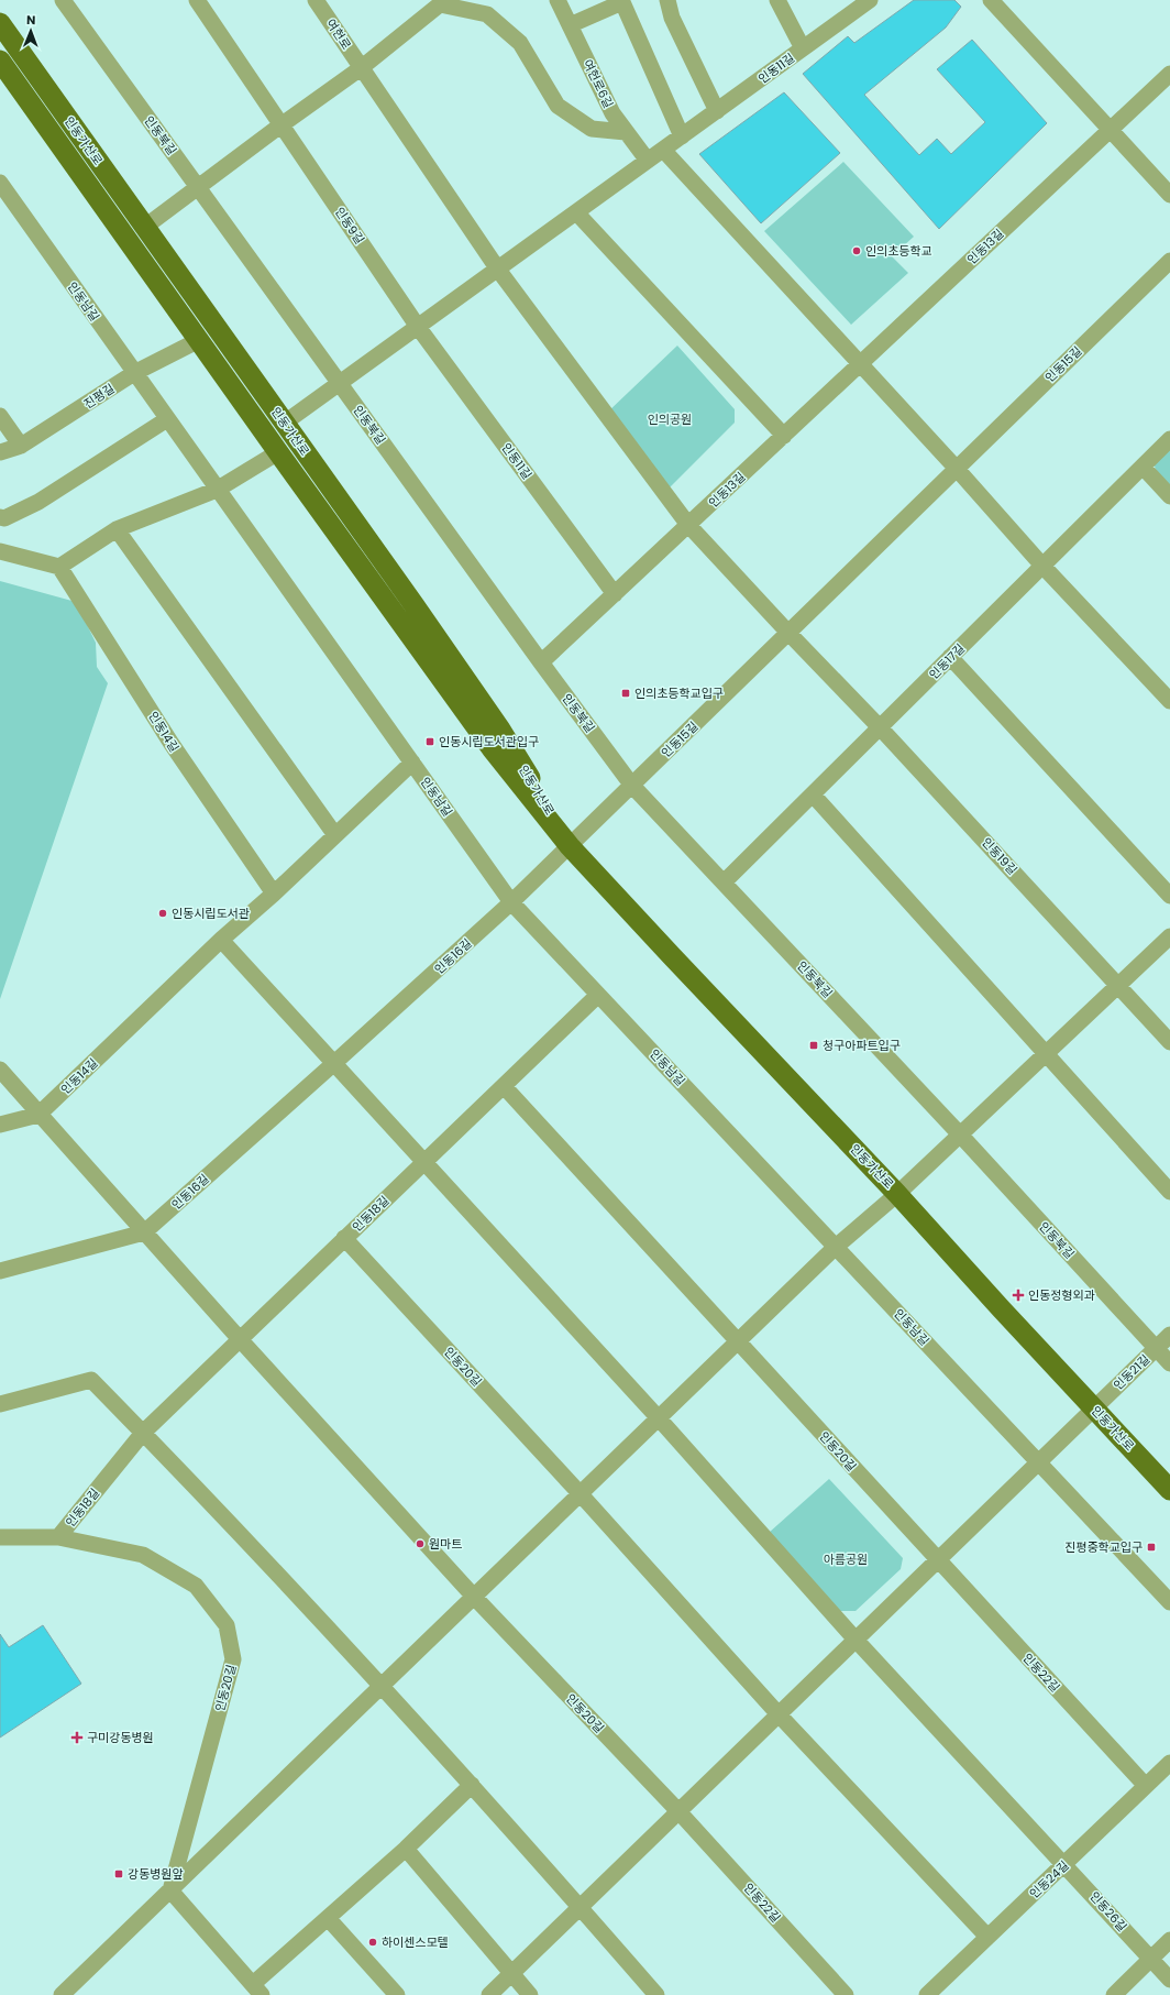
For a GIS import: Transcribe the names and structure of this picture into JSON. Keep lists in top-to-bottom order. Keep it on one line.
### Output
{"streets":{"main road":["인동가산로"],"street":["여헌로","인동11길","여헌로6길","인동북길","인동9길","인동13길","인동남길","인동15길","진평길","인동17길","인동14길","인동19길","인동16길","인동18길","인동20길","인동21길","인동22길","인동24길","인동26길"]},"crossings":[["인동11길","여헌로6길"],["인동11길","인동북길"],["인동11길","인동가산로"],["인동11길","인동9길"],["인동11길","인동13길"],["인동북길","인동13길"],["인동북길","인동15길"],["인동북길","인동17길"],["인동북길","인동21길"],["인동가산로","인동15길"],["인동가산로","진평길"],["인동가산로","인동16길"],["인동가산로","인동21길"],["인동남길","진평길"],["인동남길","인동14길"],["인동남길","인동16길"],["인동남길","인동18길"],["인동15길","인동16길"],["인동17길","인동19길"],["인동18길","인동20길"],["인동20길","인동22길"],["인동22길","인동24길"],["인동24길","인동26길"]],"parks":["인의공원","아름공원"],"places":{"other":["인의초등학교","인동시립도서관","원마트","하이센스모텔"],"transit":["인의초등학교입구","인동시립도서관입구","청구아파트입구","진평중학교입구","강동병원앞"],"health":["인동정형외과","구미강동병원"]},"north":"top"}
